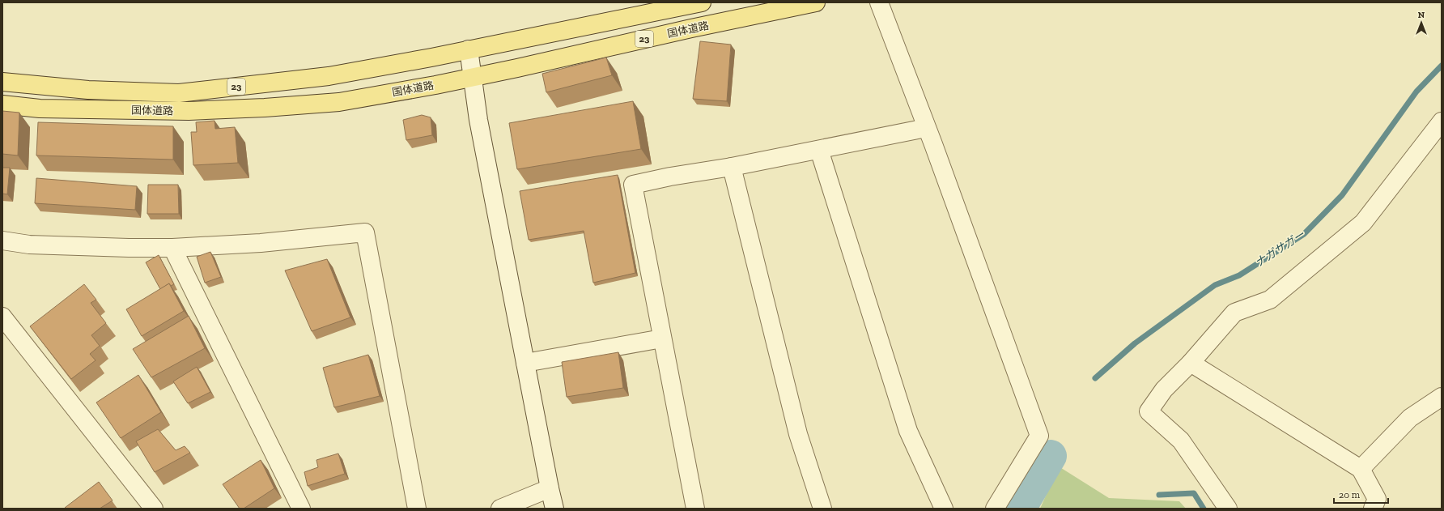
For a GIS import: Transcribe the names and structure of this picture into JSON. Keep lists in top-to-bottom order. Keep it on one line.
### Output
{"streets":{"main road":["国体道路","23"]},"water":["ナガサガー"],"scale_bar":"20 m","north":"top"}
